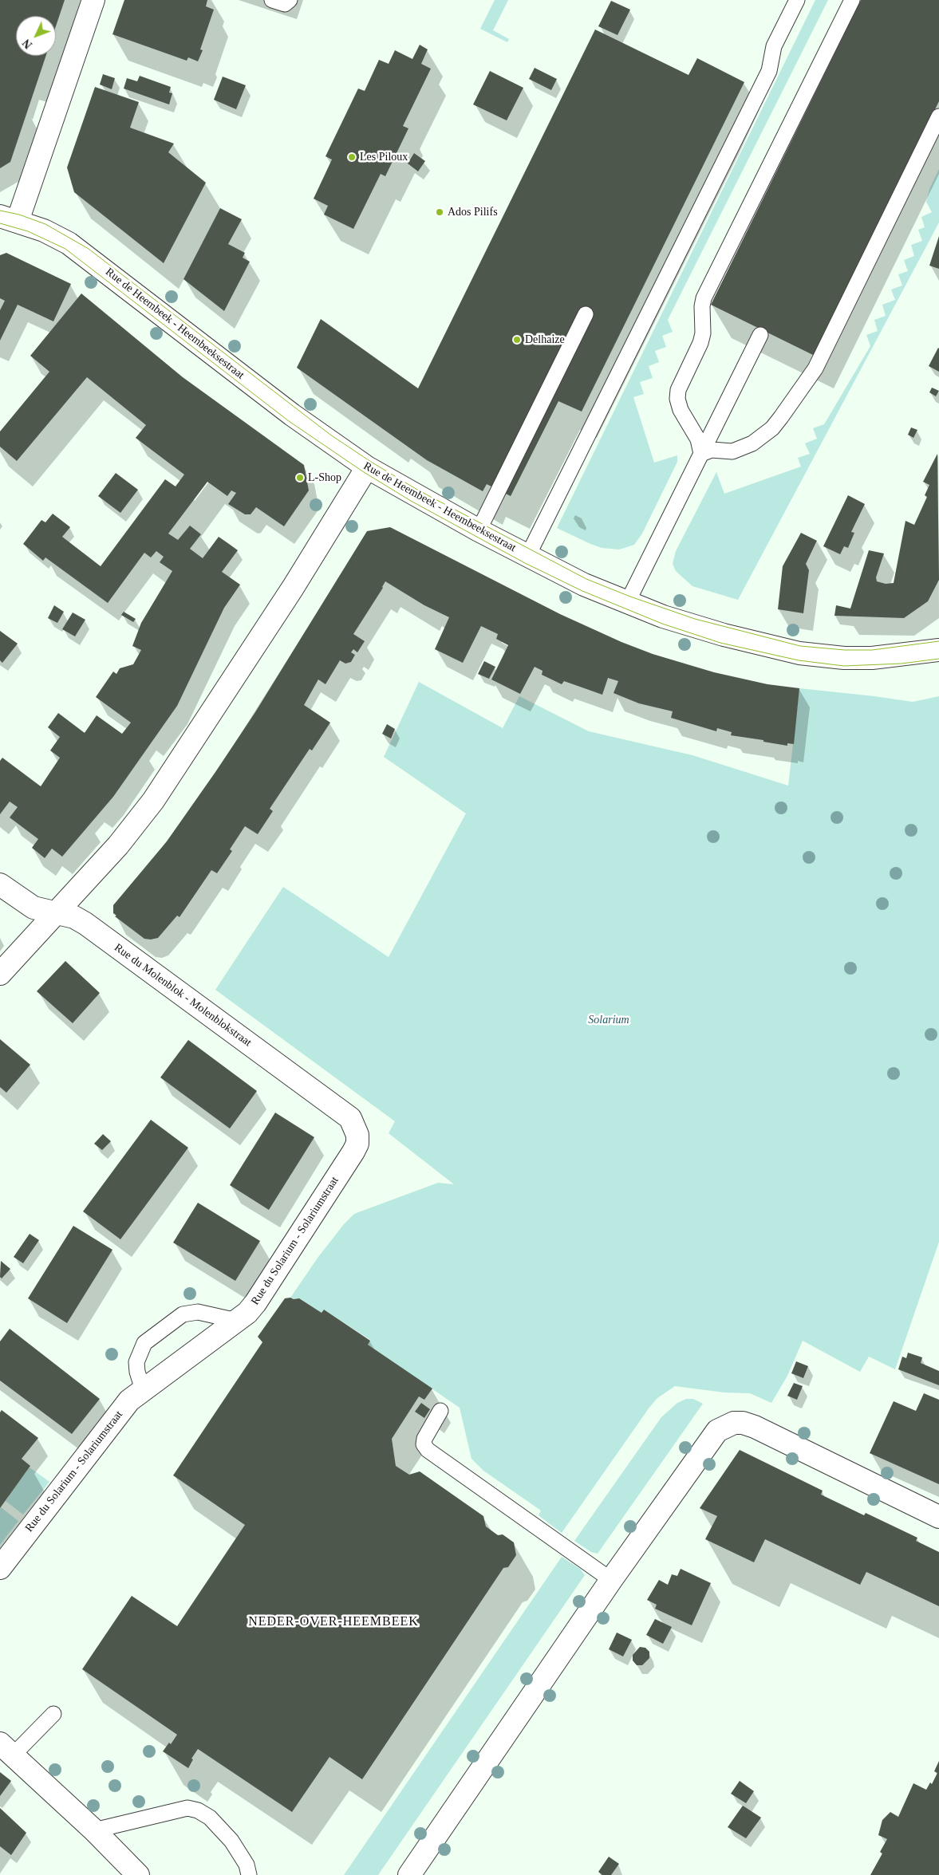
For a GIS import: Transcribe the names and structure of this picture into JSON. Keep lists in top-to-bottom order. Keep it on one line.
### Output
{"streets":{"street":["Rue de Heembeek - Heembeeksestraat","Rue du Molenblok - Molenblokstraat","Rue du Solarium - Solariumstraat"]},"crossings":[["Rue du Molenblok - Molenblokstraat","Rue du Solarium - Solariumstraat"]],"districts":["NEDER-OVER-HEEMBEEK"],"parks":["Solarium"],"places":["Les Piloux","Ados Pilifs","Delhaize","L-Shop"],"north":"bottom left"}
